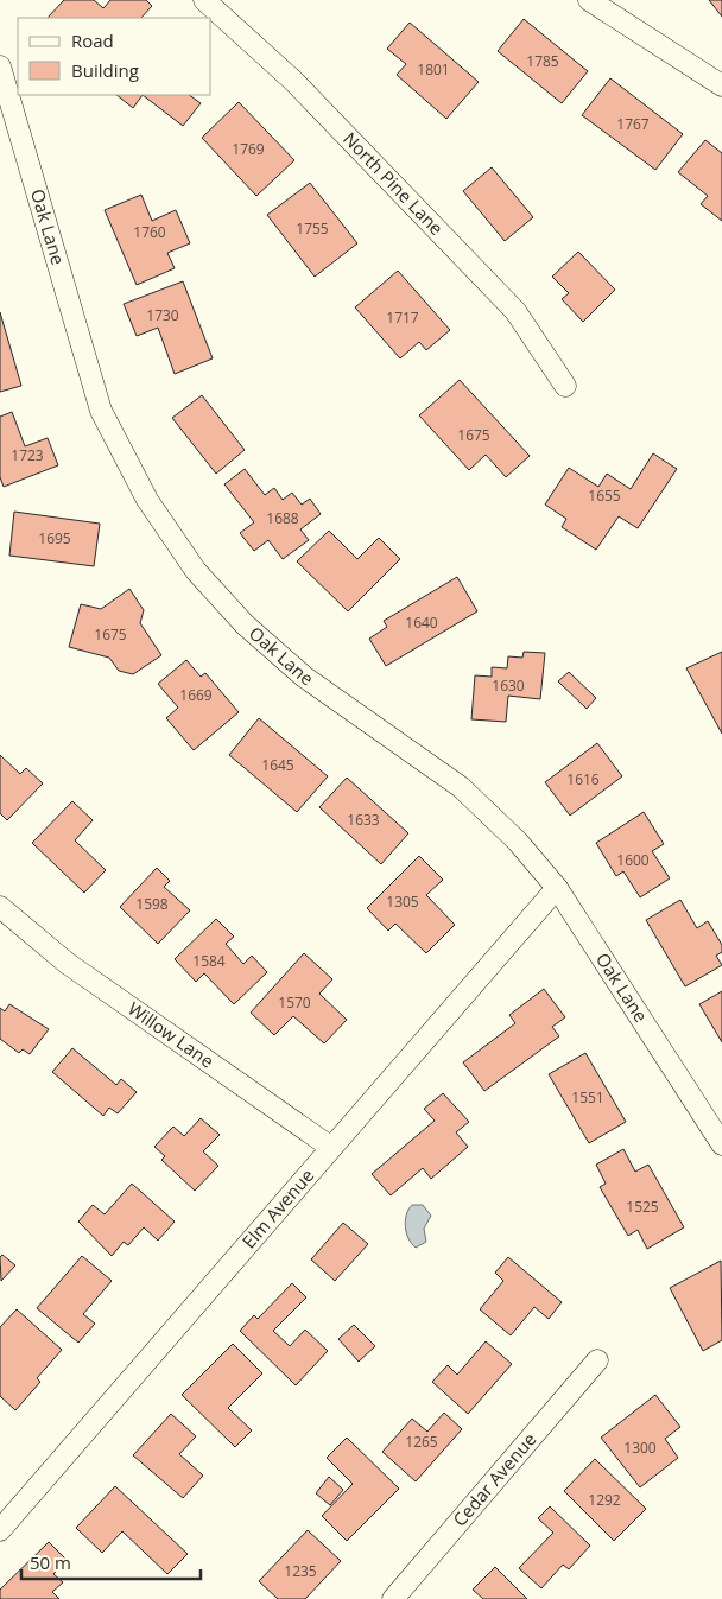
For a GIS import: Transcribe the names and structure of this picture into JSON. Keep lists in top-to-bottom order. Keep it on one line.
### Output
{"streets":{"street":["North Pine Lane","Oak Lane","Willow Lane","Elm Avenue","Cedar Avenue"]},"crossings":[["Oak Lane","Elm Avenue"],["Willow Lane","Elm Avenue"]],"house_numbers":["1785","1801","1767","1769","1755","1760","1730","1717","1675","1723","1655","1688","1695","1640","1675","1630","1669","1645","1616","1633","1600","1305","1598","1584","1570","1551","1525","1265","1300","1292","1235"],"legend":["Road","Building"],"scale_bar":"50 m"}
